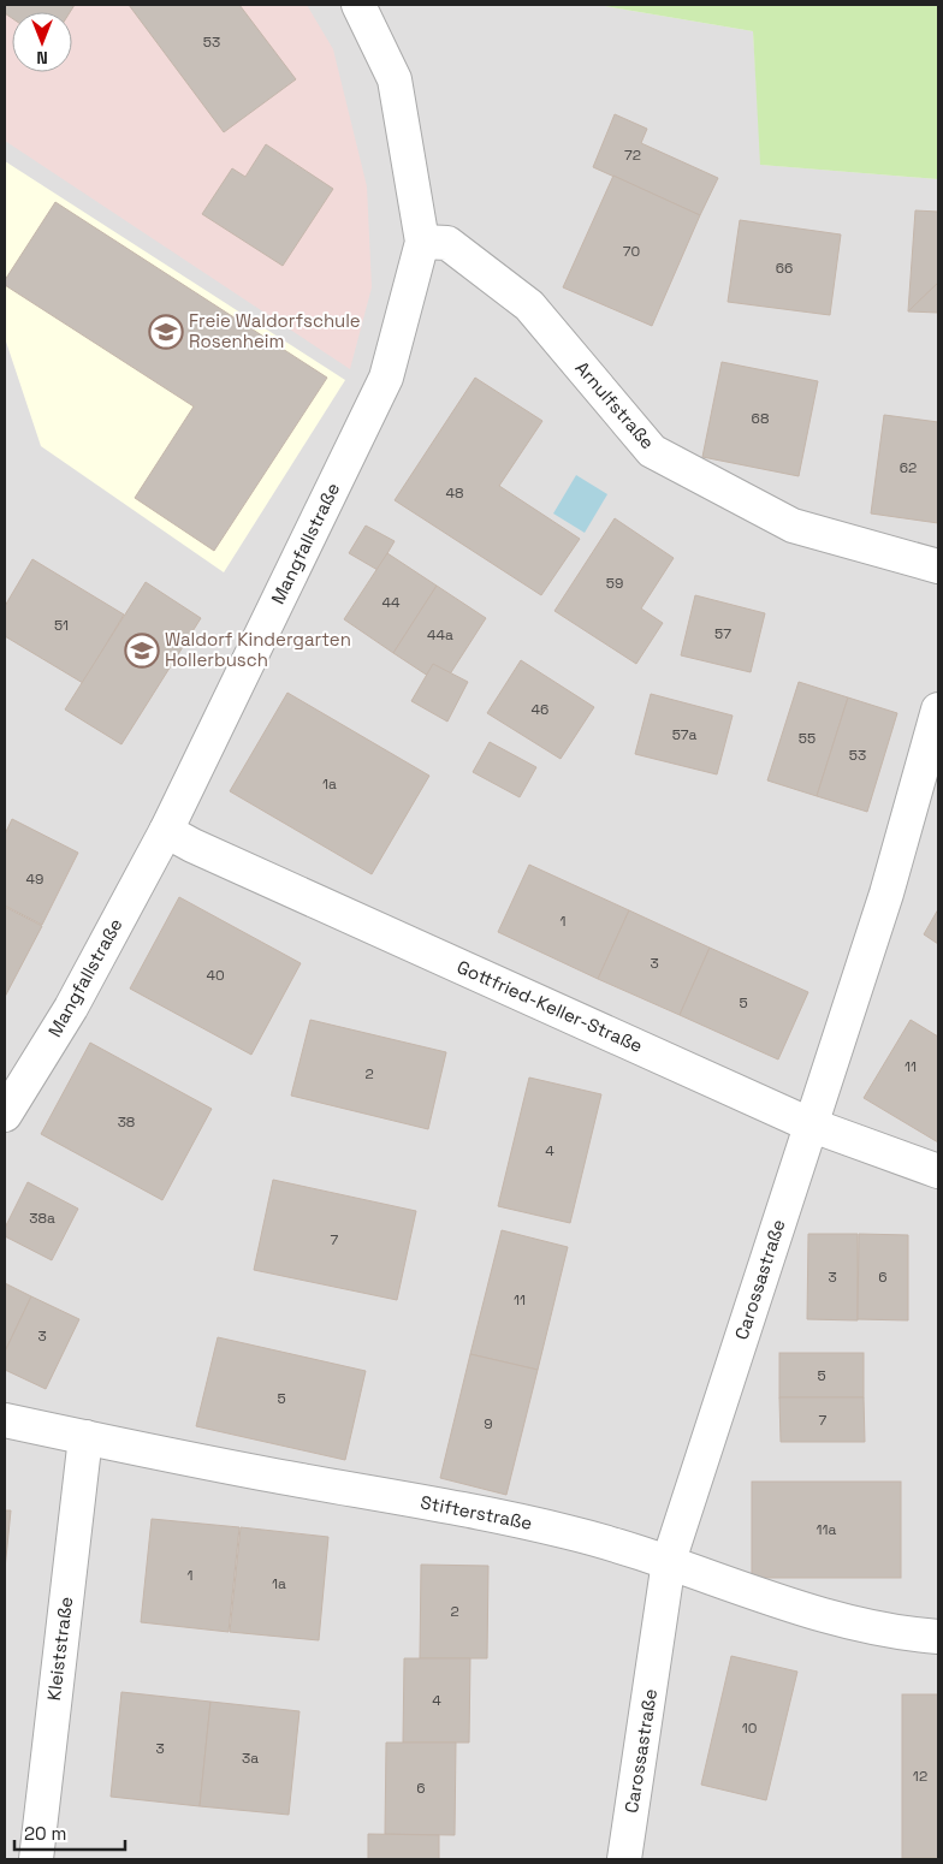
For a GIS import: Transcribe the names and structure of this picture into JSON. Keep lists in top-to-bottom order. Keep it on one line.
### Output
{"streets":{"street":["Arnulfstraße","Mangfallstraße","Gottfried-Keller-Straße","Carossastraße","Stifterstraße","Kleiststraße"]},"crossings":[["Arnulfstraße","Mangfallstraße"],["Mangfallstraße","Gottfried-Keller-Straße"],["Gottfried-Keller-Straße","Carossastraße"],["Carossastraße","Stifterstraße"],["Stifterstraße","Kleiststraße"]],"places":{"school or university":["Freie Waldorfschule Rosenheim","Waldorf Kindergarten Hollerbusch"]},"house_numbers":["53","72","70","66","68","62","48","59","44","51","57","44a","46","57a","55","53","1a","49","1","3","40","5","11","2","38","4","38a","7","3","6","11","3","5","5","7","9","11a","1","1a","2","4","10","3","3a","12","6"],"scale_bar":"20 m","north":"bottom"}
